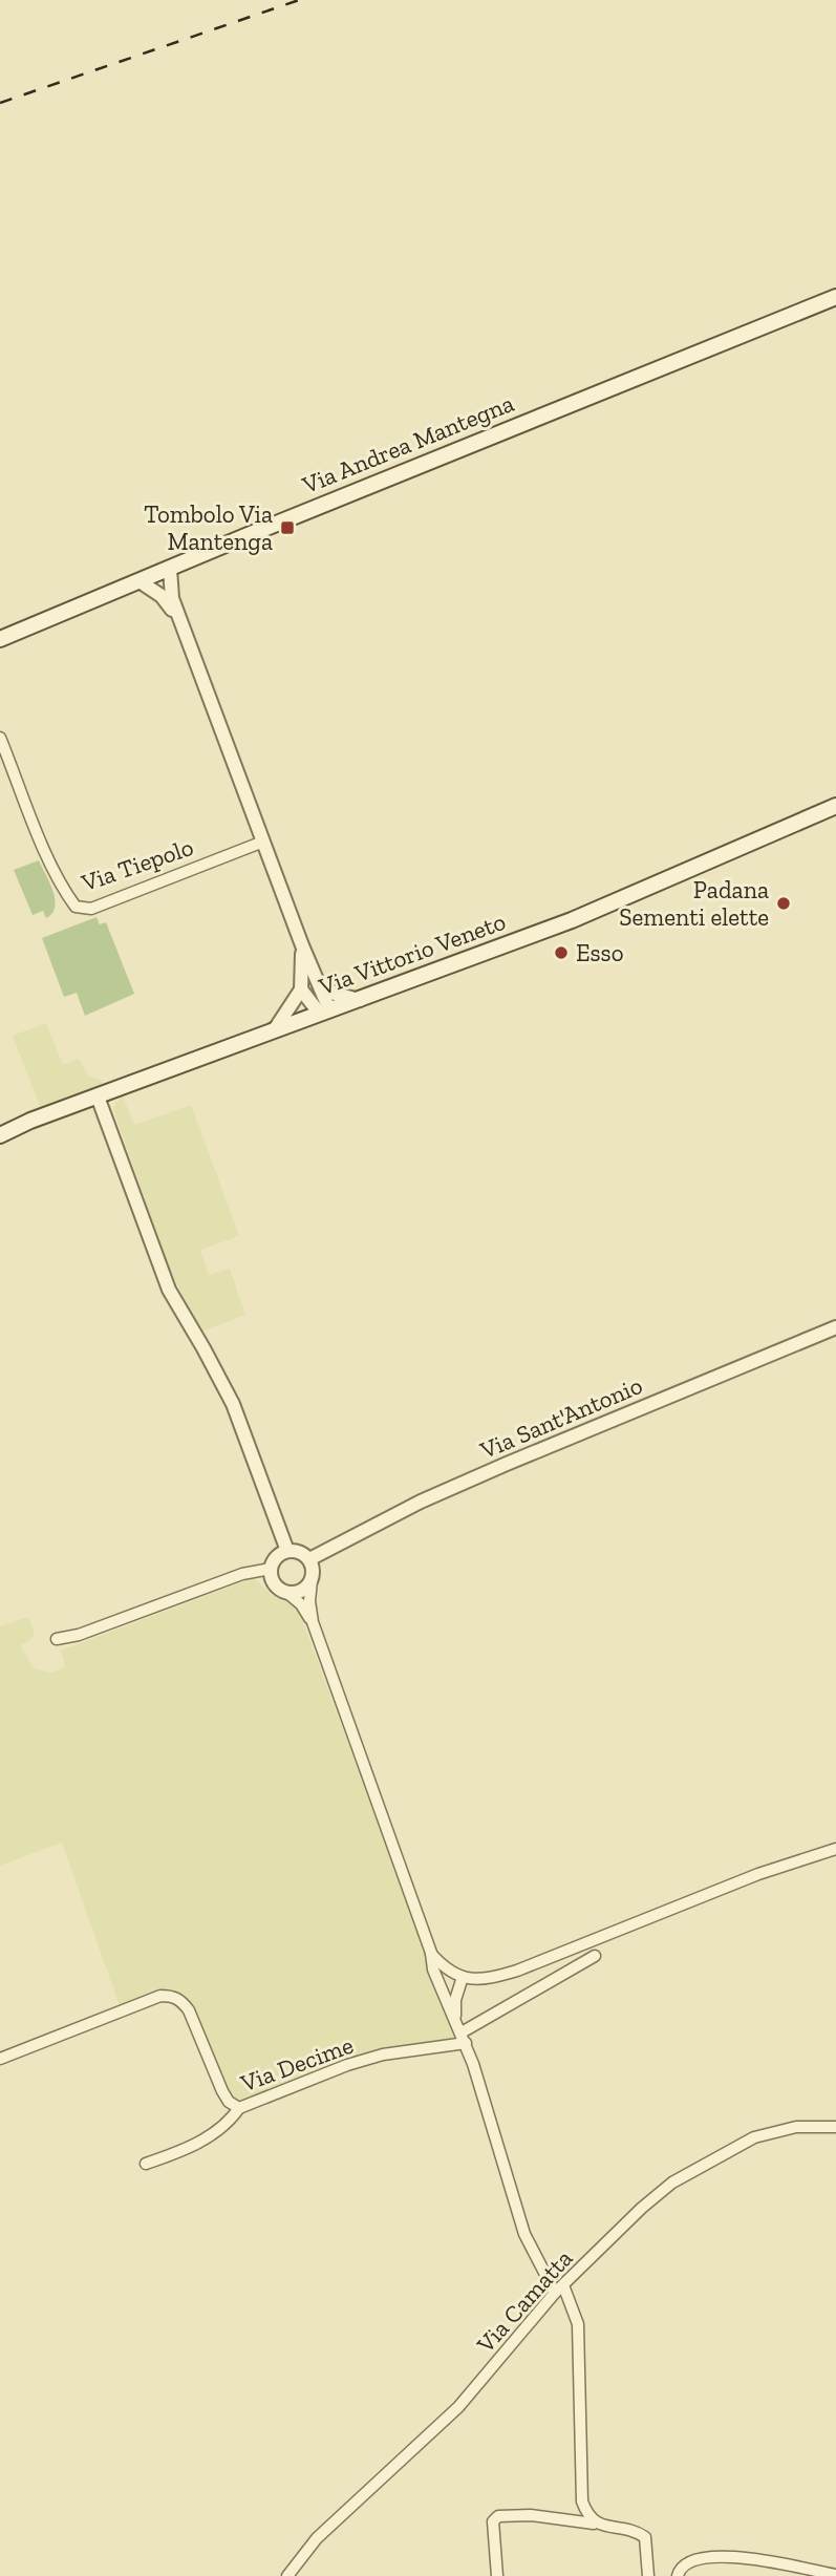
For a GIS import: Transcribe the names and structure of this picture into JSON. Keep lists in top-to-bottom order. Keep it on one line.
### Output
{"streets":{"main road":["Via Andrea Mantegna","Via Vittorio Veneto"],"street":["Via Tiepolo","Via Sant'Antonio","Via Decime","Via Camatta"]},"places":{"transit":["Tombolo Via Mantenga"],"other":["Padana Sementi elette","Esso"]}}
